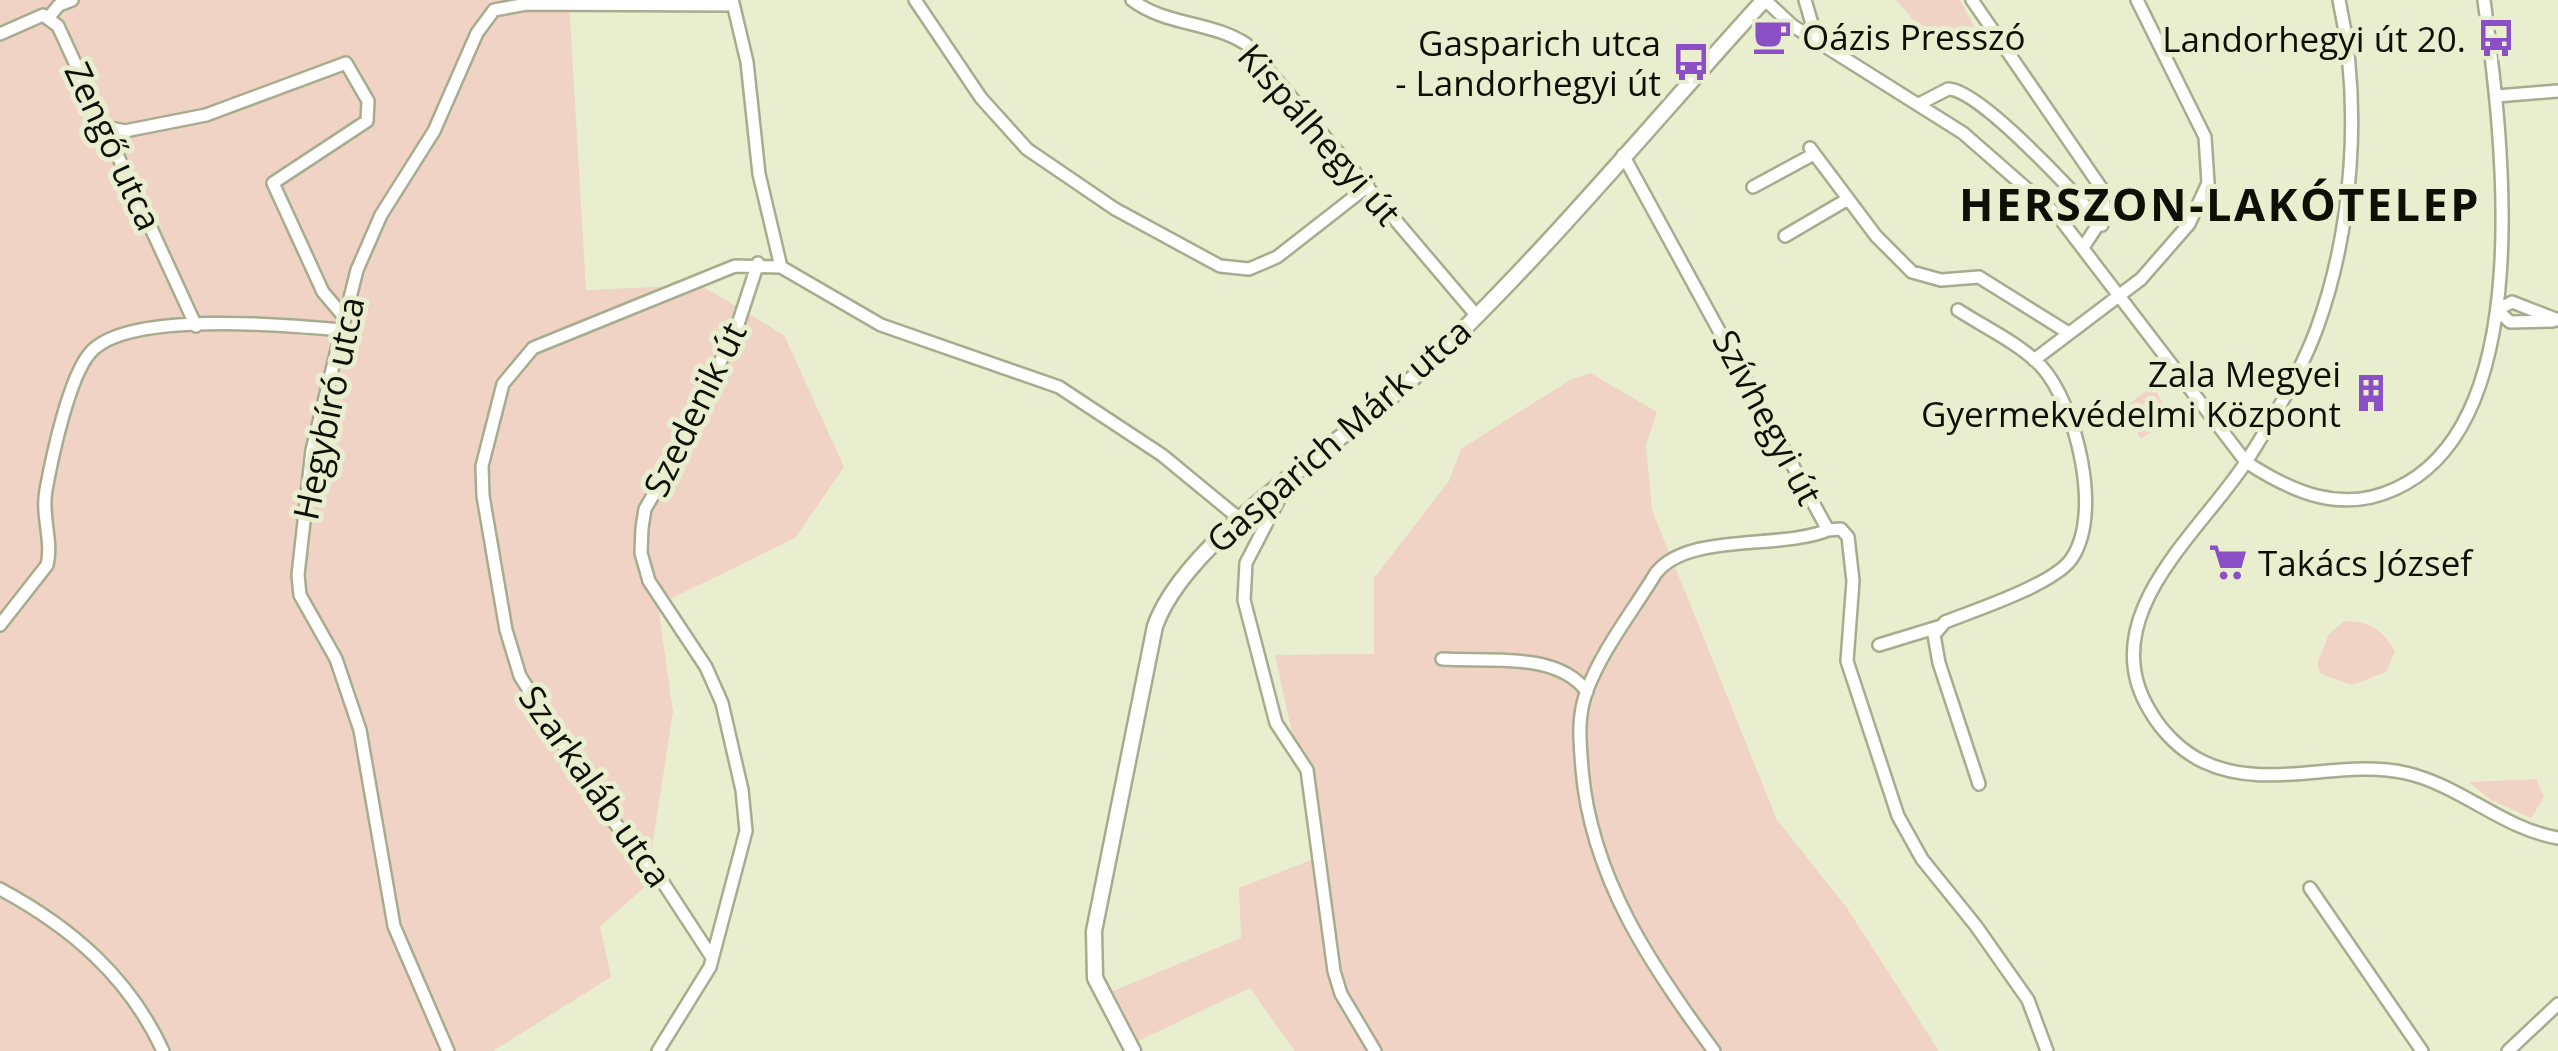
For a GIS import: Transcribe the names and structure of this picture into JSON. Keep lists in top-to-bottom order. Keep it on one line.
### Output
{"streets":{"street":["Kispálhegyi út","Zengő utca","Hegybíró utca","Szedenik út","Szívhegyi út","Gasparich Márk utca","Szarkaláb utca"]},"crossings":[["Kispálhegyi út","Gasparich Márk utca"],["Szedenik út","Szarkaláb utca"],["Szívhegyi út","Gasparich Márk utca"]],"districts":["HERSZON-LAKÓTELEP"],"places":{"cafe":["Oázis Presszó"],"bus stop":["Landorhegyi út 20.","Gasparich utca - Landorhegyi út"],"building":["Zala Megyei Gyermekvédelmi Központ"],"supermarket":["Takács József"]}}
